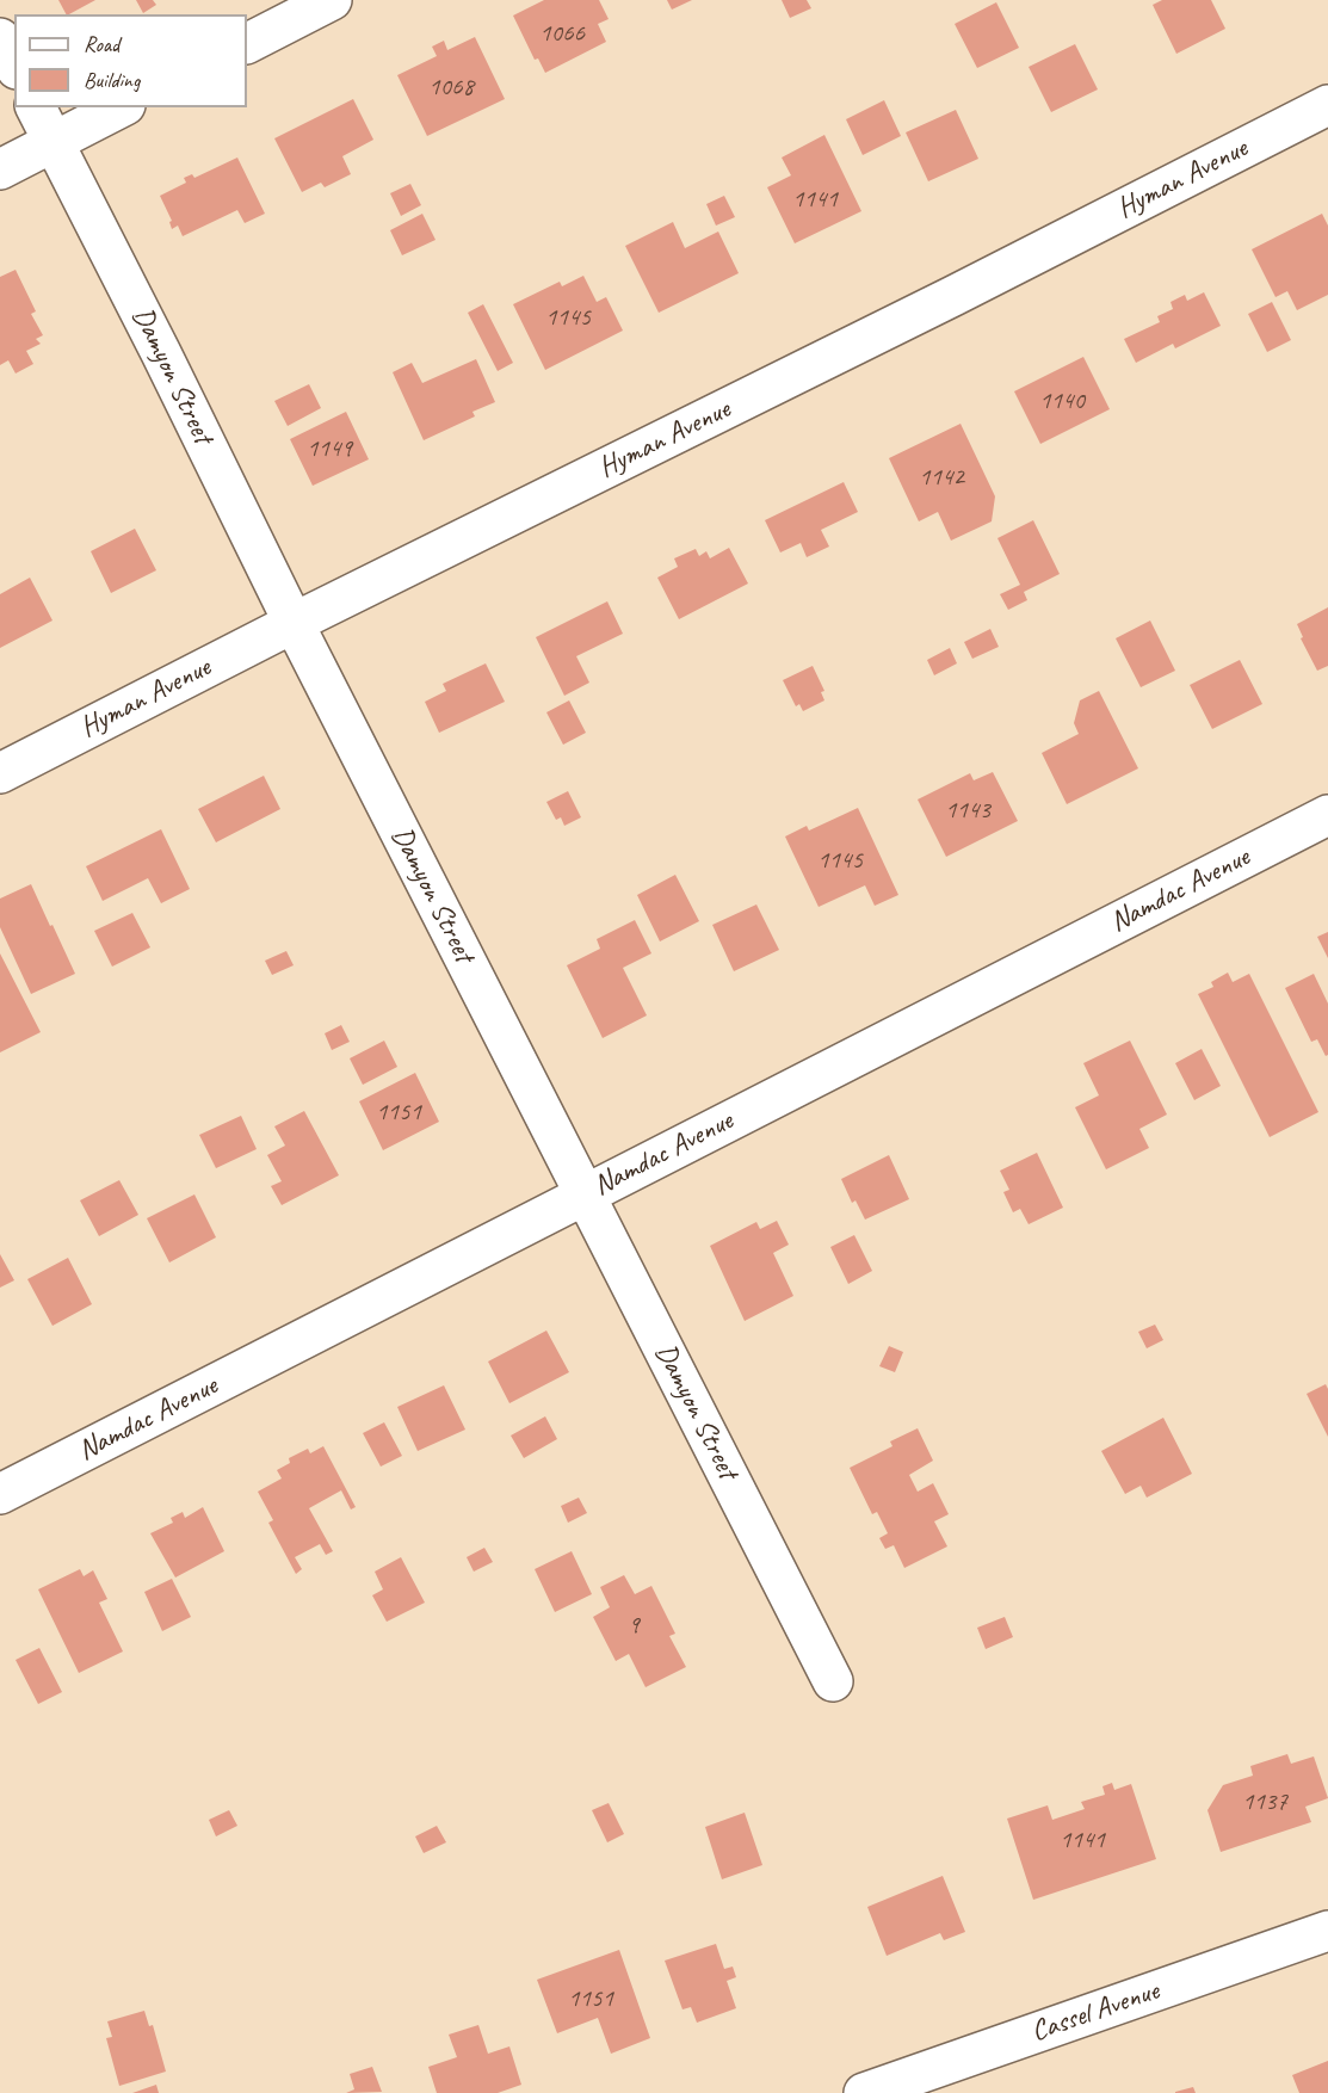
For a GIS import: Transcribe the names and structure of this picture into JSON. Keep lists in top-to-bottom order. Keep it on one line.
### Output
{"streets":{"street":["Hyman Avenue","Damyon Street","Namdac Avenue","Cassel Avenue"]},"crossings":[["Hyman Avenue","Damyon Street"],["Damyon Street","Namdac Avenue"]],"house_numbers":["1066","1068","1141","1145","1140","1149","1142","1143","1145","1151","9","1137","1141","1151"],"legend":["Road","Building"]}
